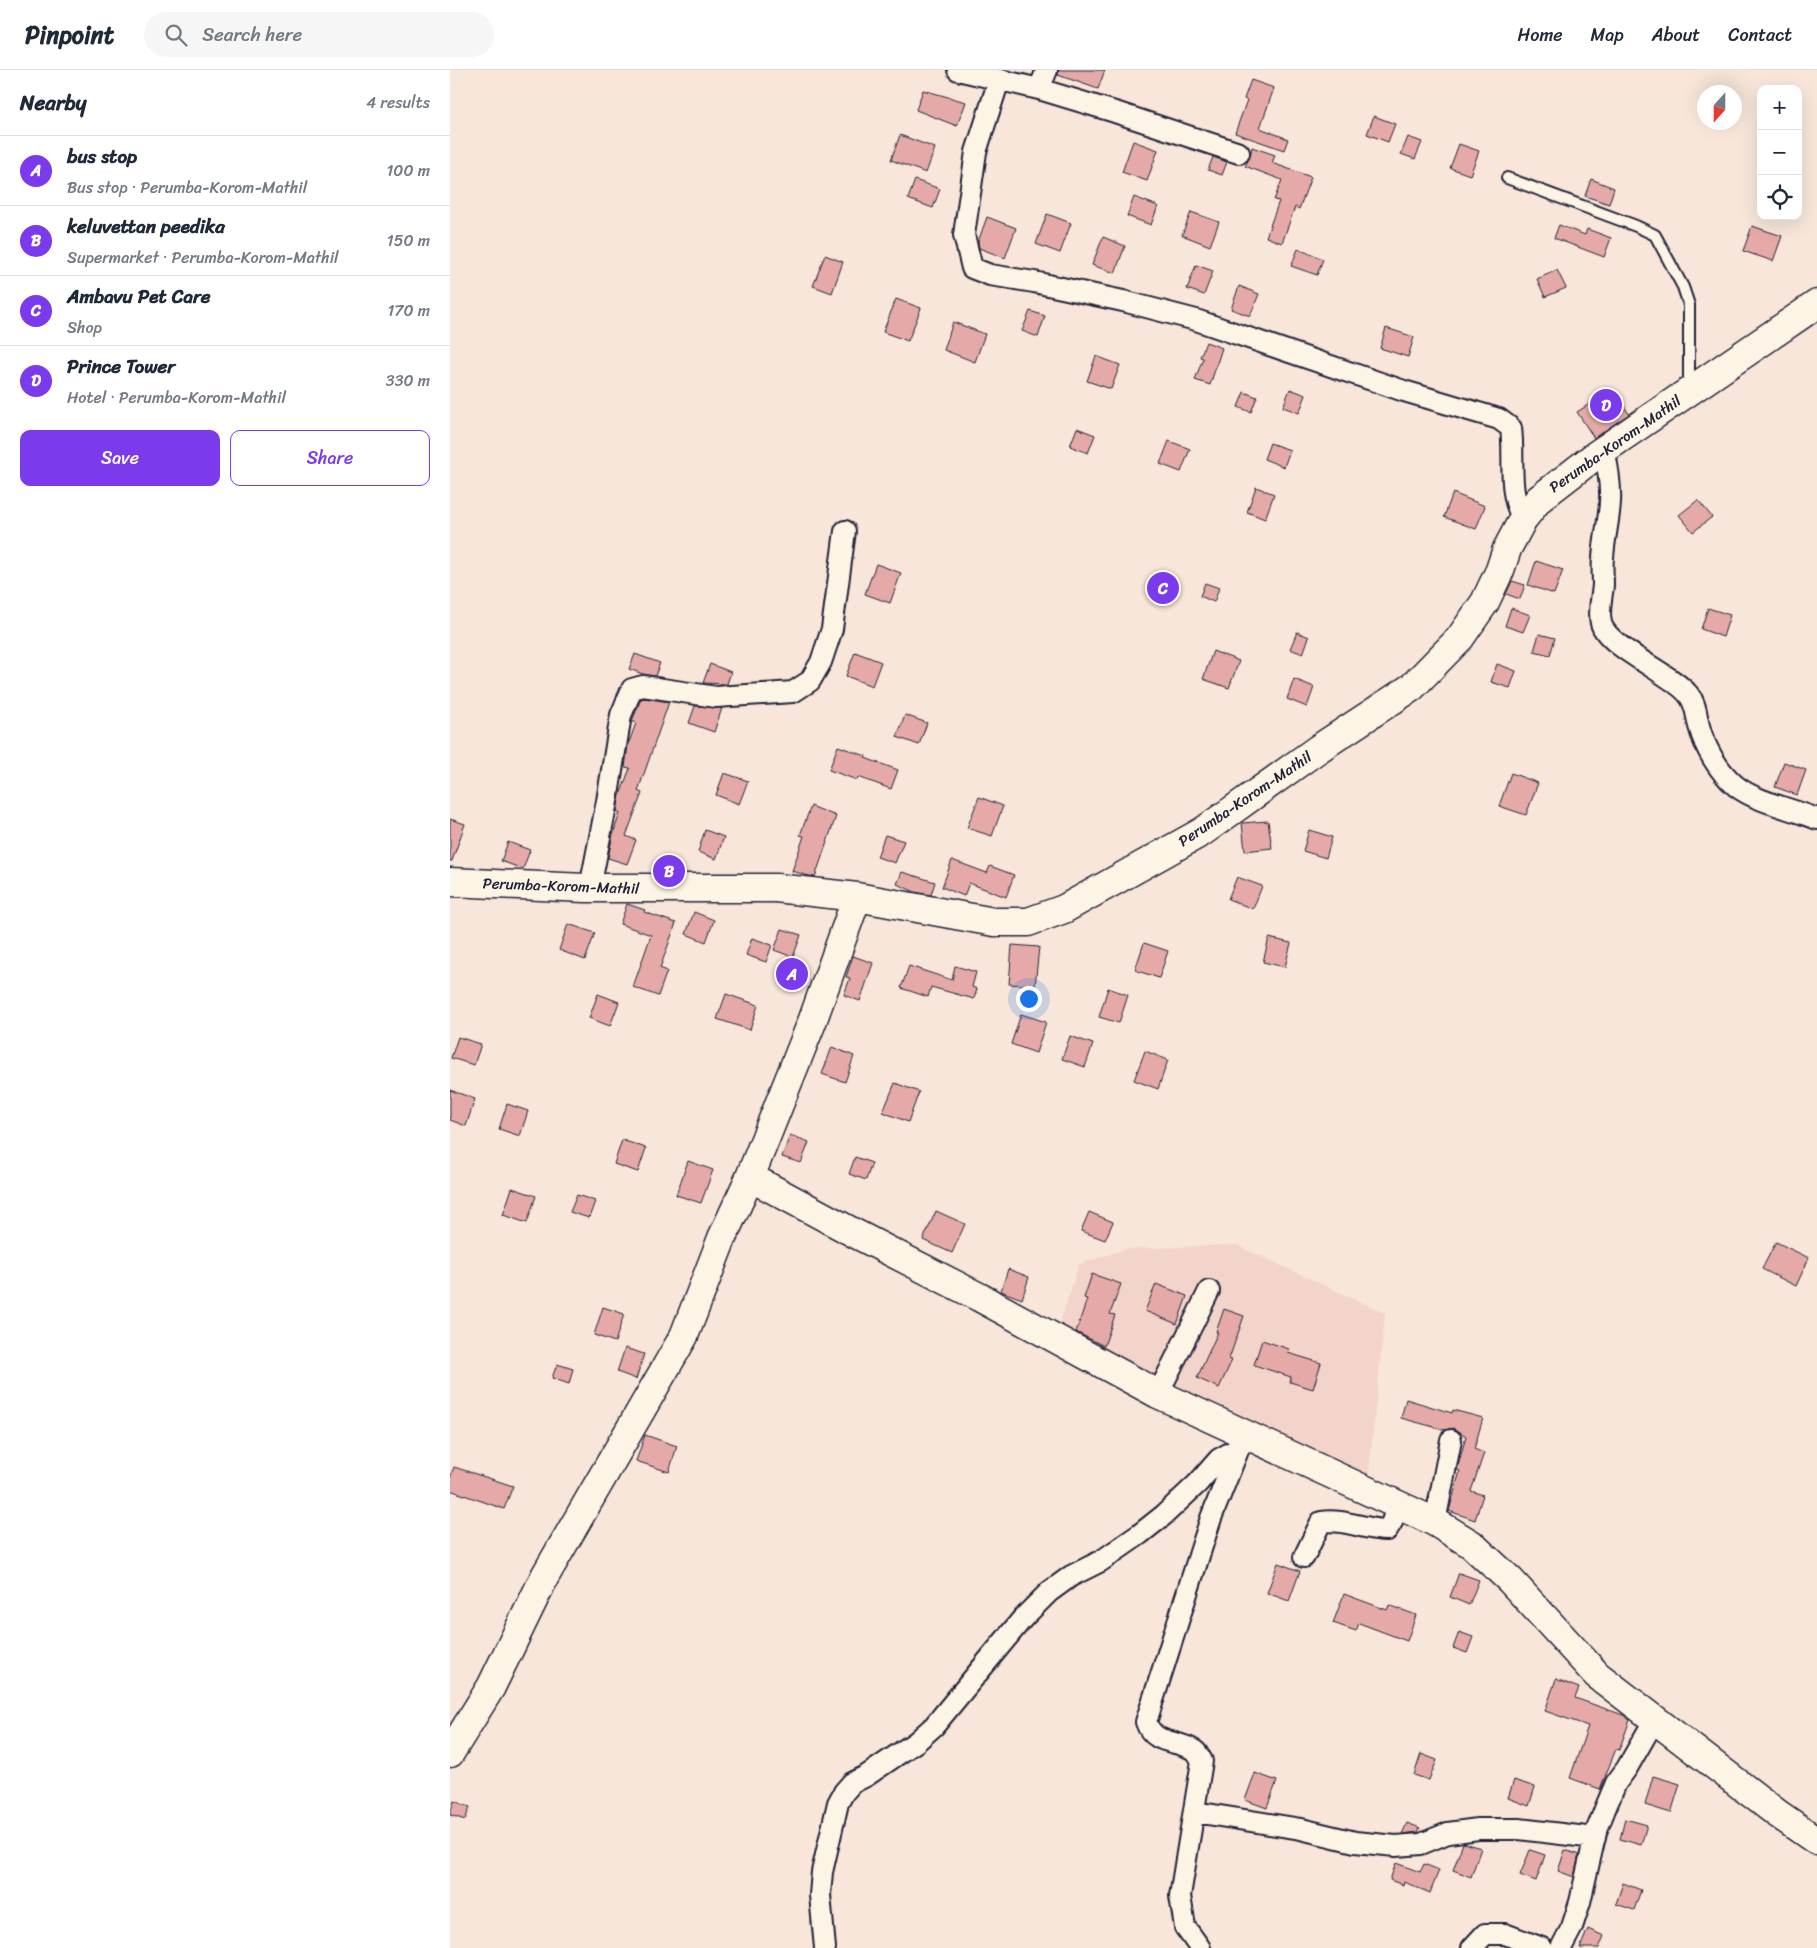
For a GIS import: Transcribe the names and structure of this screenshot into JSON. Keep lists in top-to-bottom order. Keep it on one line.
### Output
{"streets":{"street":["Perumba-Korom-Mathil"]},"north":"bottom","page":{"header":"Pinpoint","search":"Search here","nav":["Home","Map","About","Contact"],"heading":["Nearby","4 results"],"map_buttons":["+","−"],"list":[{"mark":"A","name":"bus stop","note":"Bus stop · Perumba-Korom-Mathil","value":"100 m"},{"mark":"B","name":"keluvettan peedika","note":"Supermarket · Perumba-Korom-Mathil","value":"150 m"},{"mark":"C","name":"Ambavu Pet Care","note":"Shop","value":"170 m"},{"mark":"D","name":"Prince Tower","note":"Hotel · Perumba-Korom-Mathil","value":"330 m"}],"pins":["D","C","B","A"],"buttons":["Save","Share"]}}
